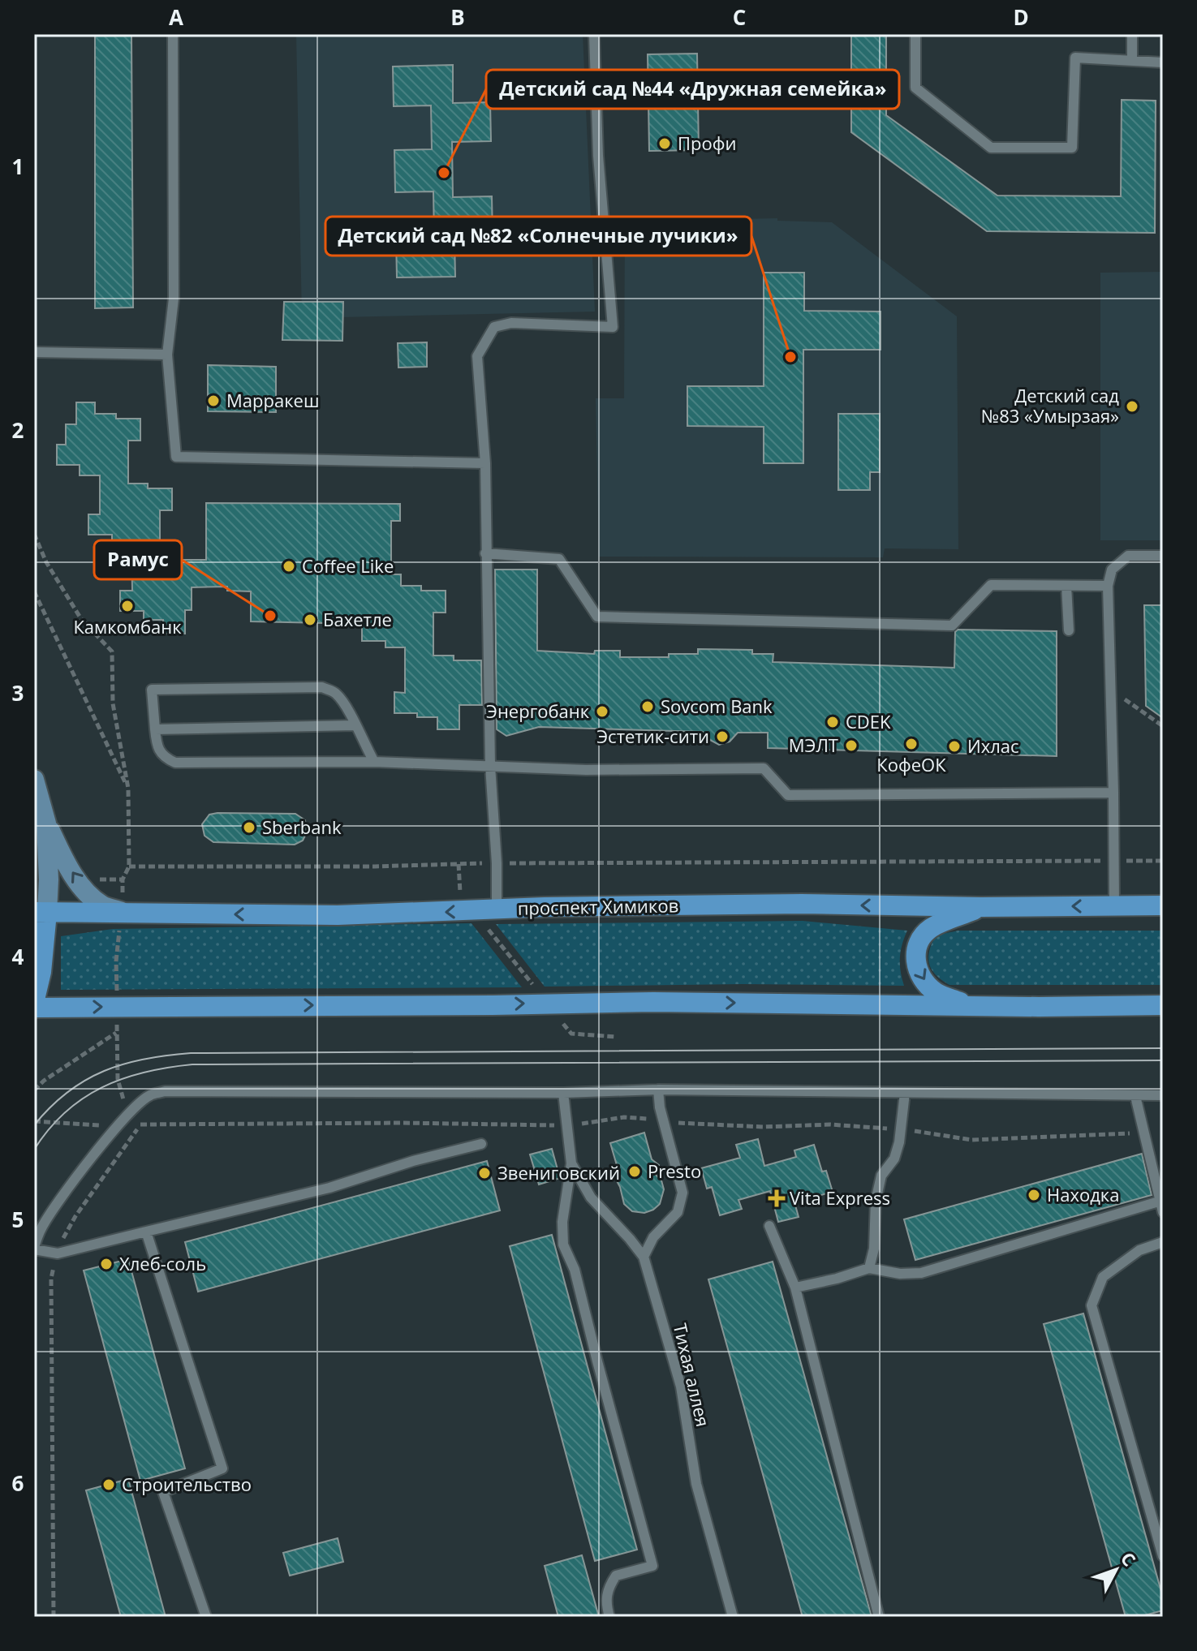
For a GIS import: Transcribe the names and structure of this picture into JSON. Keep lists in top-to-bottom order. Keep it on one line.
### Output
{"streets":{"main road":["проспект Химиков"],"lane":["Тихая аллея"]},"places":{"other":["Профи","Детский сад №44 «Дружная семейка»","Детский сад №82 «Солнечные лучики»","Марракеш","Детский сад №83 «Умырзая»","Coffee Like","Камкомбанк","Рамус","Бахетле","Sovcom Bank","Энергобанк","CDEK","Эстетик-сити","КофеОК","МЭЛТ","Ихлас","Sberbank","Presto","Звениговский","Находка","Хлеб-соль","Строительство"],"health":["Vita Express"]},"north":"top right","grid":{"columns":["A","B","C","D"],"rows":["1","2","3","4","5","6"]}}
